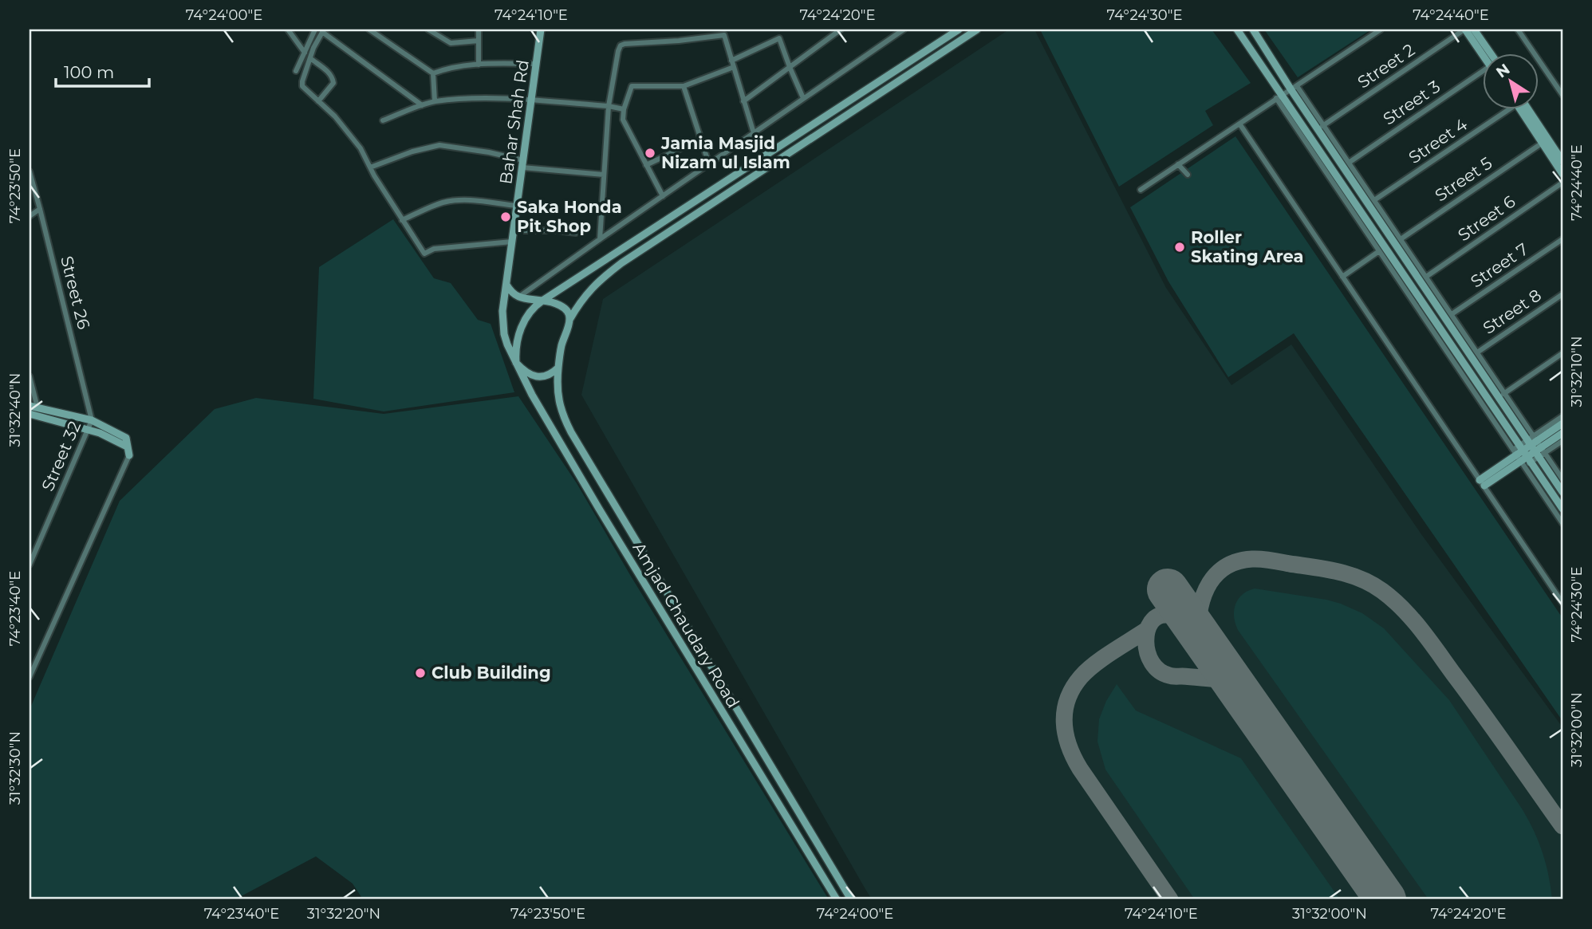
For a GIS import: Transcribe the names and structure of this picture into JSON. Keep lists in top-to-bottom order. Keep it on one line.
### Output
{"streets":{"main road":["Bahar Shah Rd","Amjad Chaudary Road"],"street":["Street 2","Street 3","Street 4","Street 5","Street 6","Street 7","Street 26","Street 8","Street 32"]},"crossings":[["Bahar Shah Rd","Amjad Chaudary Road"],["Street 26","Street 32"]],"places":["Jamia Masjid Nizam ul Islam","Saka Honda Pit Shop","Roller Skating Area","Club Building"],"scale_bar":"100 m","north":"top left","coordinates":["74°24'00\"E","74°24'10\"E","74°24'20\"E","74°24'30\"E","74°24'40\"E","74°23'50\"E","31°32'10\"N","31°32'40\"N","74°23'40\"E","31°32'00\"N","31°32'30\"N","31°32'20\"N"]}
